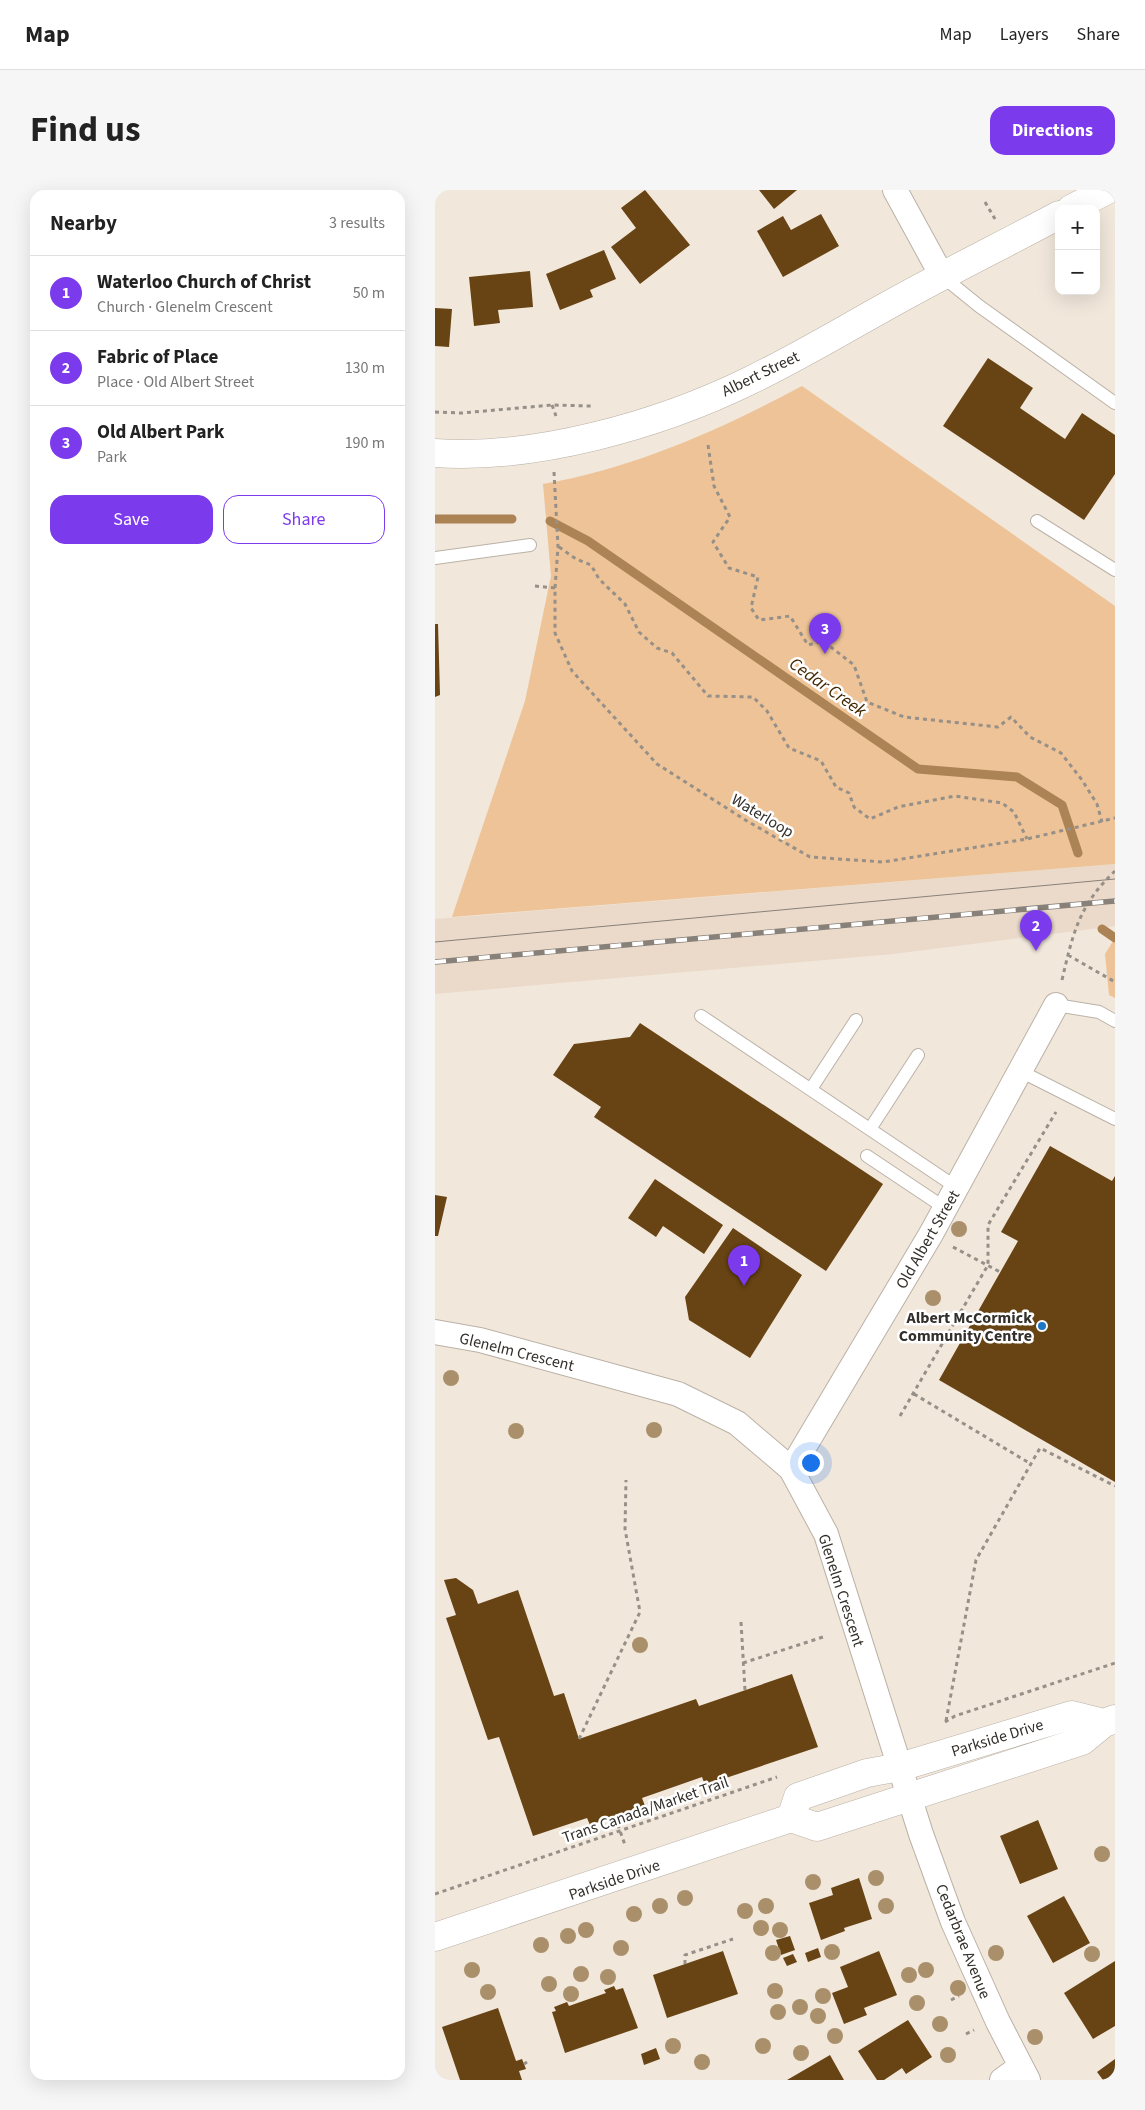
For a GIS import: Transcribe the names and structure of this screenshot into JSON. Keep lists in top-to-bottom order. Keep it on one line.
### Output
{"streets":{"street":["Albert Street","Old Albert Street","Glenelm Crescent","Parkside Drive","Cedarbrae Avenue"],"path":["Waterloop","Trans Canada/Market Trail"]},"crossings":[["Old Albert Street","Glenelm Crescent"],["Glenelm Crescent","Parkside Drive"],["Glenelm Crescent","Cedarbrae Avenue"],["Parkside Drive","Cedarbrae Avenue"]],"water":["Cedar Creek"],"places":["Albert McCormick Community Centre"],"page":{"header":"Map","nav":["Map","Layers","Share"],"title":"Find us","buttons":["Directions",["Save","Share"]],"heading":["Nearby","3 results"],"map_buttons":["+","−"],"list":[{"mark":"1","name":"Waterloo Church of Christ","note":"Church · Glenelm Crescent","value":"50 m"},{"mark":"2","name":"Fabric of Place","note":"Place · Old Albert Street","value":"130 m"},{"mark":"3","name":"Old Albert Park","note":"Park","value":"190 m"}],"pins":["3","2","1"]}}
